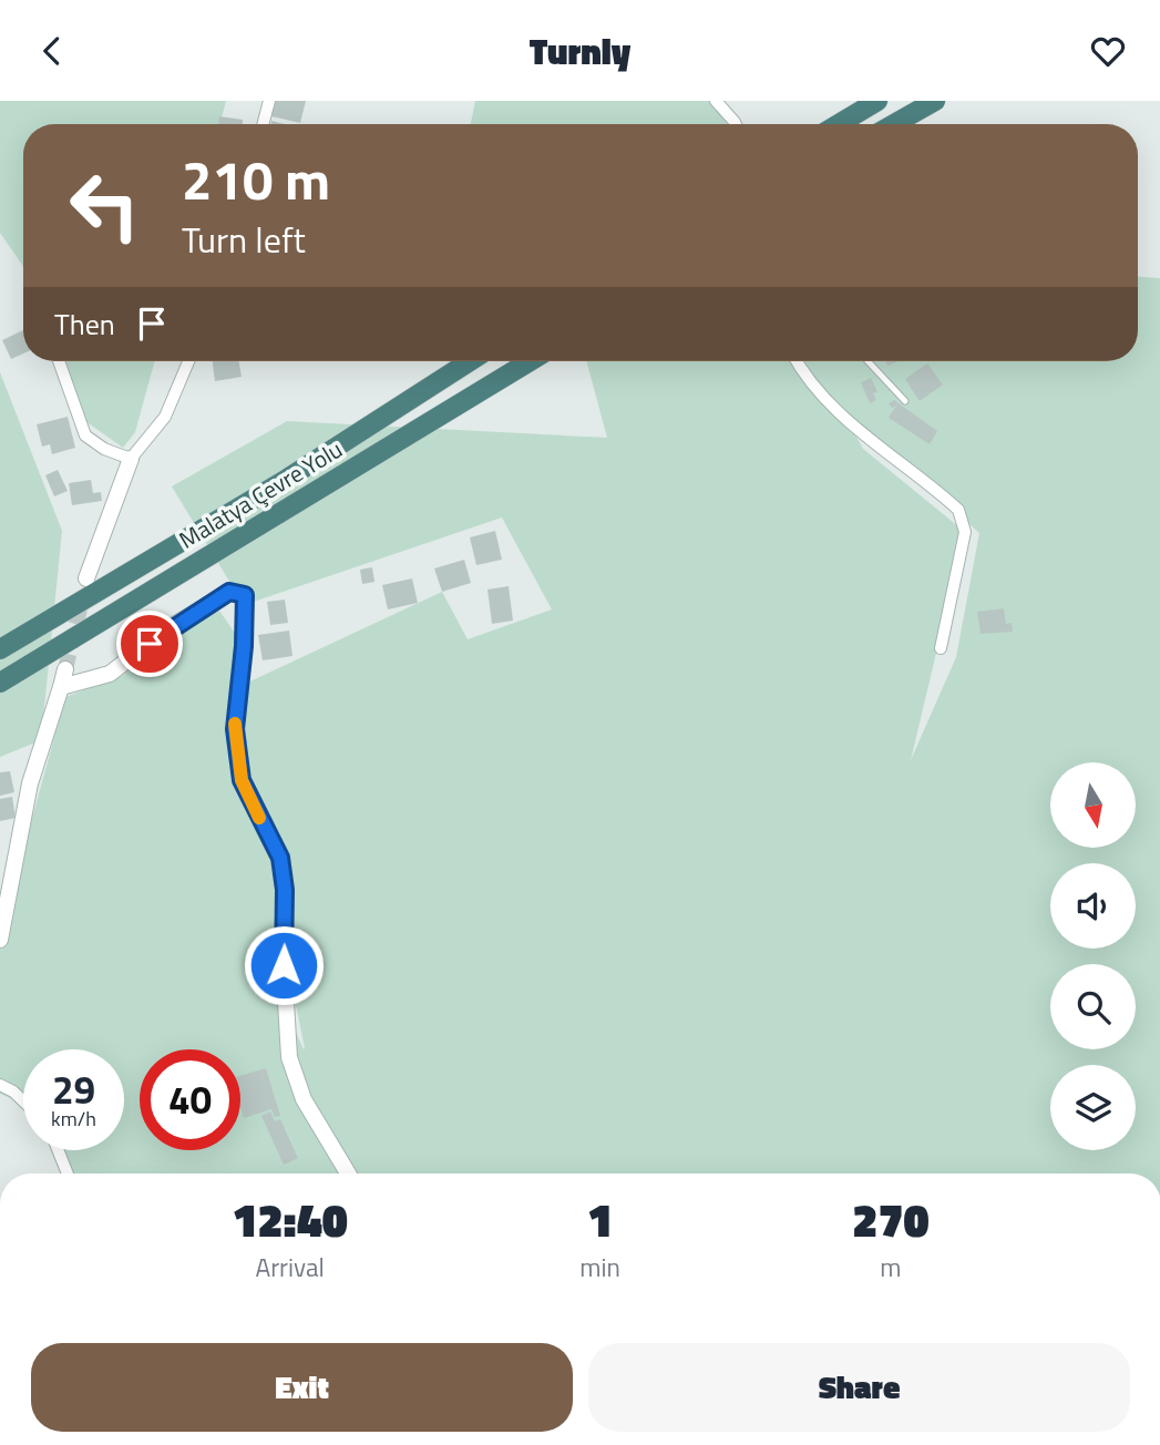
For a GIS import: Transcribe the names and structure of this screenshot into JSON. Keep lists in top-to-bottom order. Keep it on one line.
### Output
{"streets":{"highway":["Malatya Çevre Yolu"]},"north":"bottom","page":{"header":"Turnly","turn":["210 m","Turn left"],"then":"Then","speed":"29 km/h","limit":"40","eta":["12:40","Arrival","1","min","270","m"],"buttons":["Exit","Share"]}}
